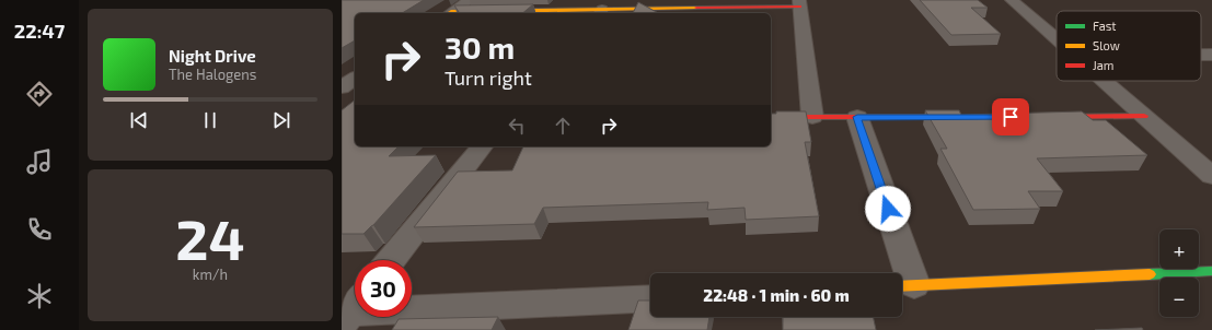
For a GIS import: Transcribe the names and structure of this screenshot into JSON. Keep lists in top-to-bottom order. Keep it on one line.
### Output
{"legend":["Fast","Slow","Jam"],"page":{"tabs":"22:47","turn":["30 m","Turn right"],"song":["Night Drive","The Halogens"],"tile":["24","km/h"],"map_buttons":["+","−"],"limit":"30","trip":"22:48 · 1 min · 60 m"}}
